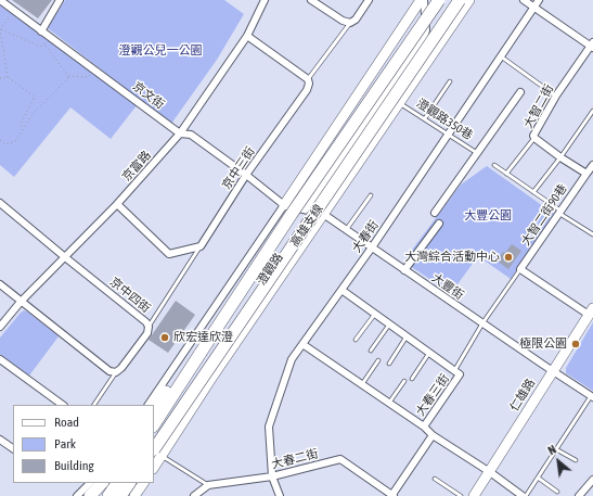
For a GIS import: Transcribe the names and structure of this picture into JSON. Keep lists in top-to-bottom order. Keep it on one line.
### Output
{"streets":{"highway":["高雄支線"],"street":["京文街","大智二街","澄觀路350巷","京富路","京中三街","大智二街90巷","大春街","澄觀路","大豐街","京中四街","大春三街","仁雄路","大春二街"]},"crossings":[["京文街","京富路"],["京文街","京中三街"],["京文街","澄觀路"],["京文街","大豐街"],["大智二街","大智二街90巷"],["澄觀路350巷","大春街"],["澄觀路350巷","澄觀路"],["京富路","京中四街"],["高雄支線","澄觀路"],["大春街","大豐街"],["大春街","大春三街"],["大春街","大春二街"],["澄觀路","大豐街"],["大豐街","仁雄路"]],"parks":["澄觀公兒一公園","大豐公園"],"places":["大灣綜合活動中心","欣宏達欣澄","極限公園"],"legend":["Road","Park","Building"],"north":"top left"}
